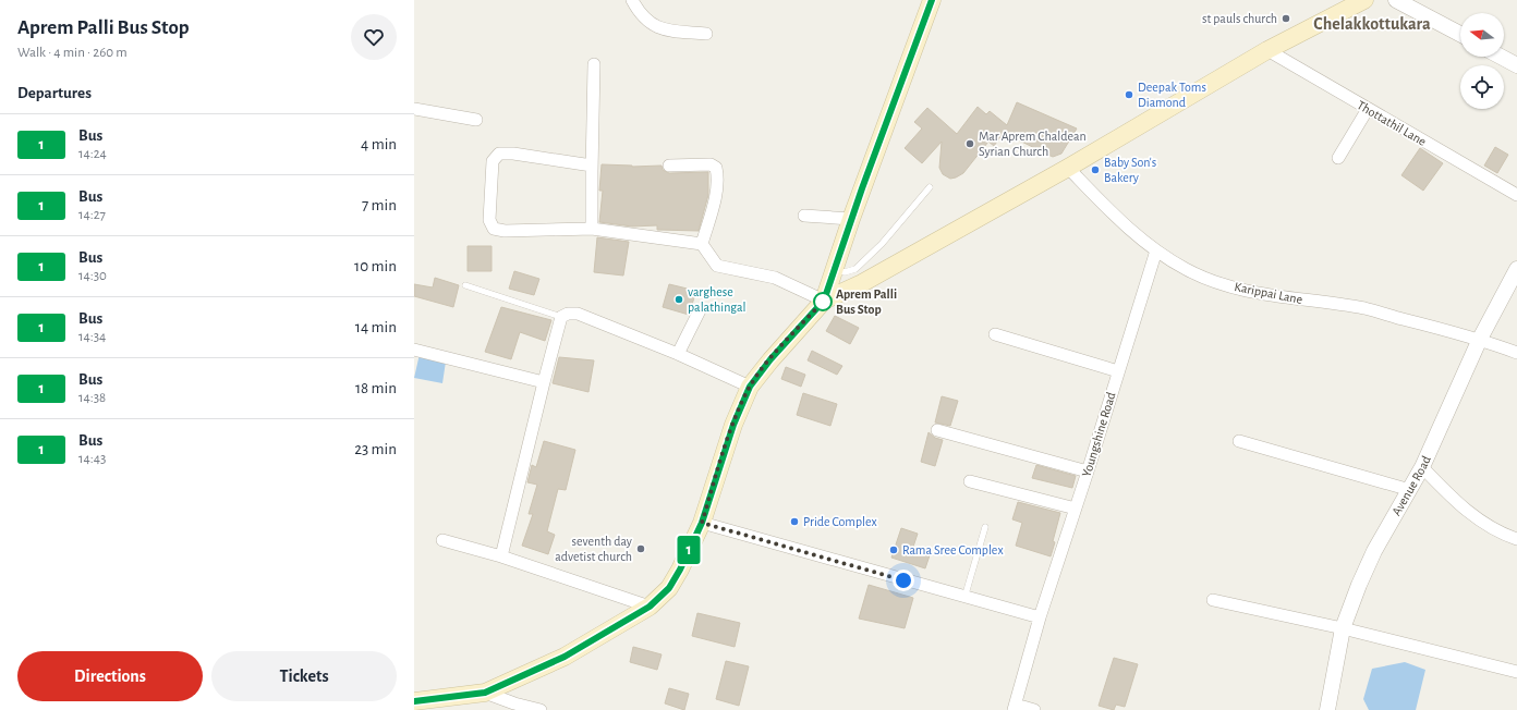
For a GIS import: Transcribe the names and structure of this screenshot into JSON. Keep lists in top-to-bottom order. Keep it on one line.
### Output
{"streets":{"street":["Thottathil Lane","Karippai Lane","Youngshine Road","Avenue Road"]},"crossings":[["Karippai Lane","Youngshine Road"],["Karippai Lane","Avenue Road"]],"districts":["Chelakkottukara"],"places":["st pauls church","Deepak Toms Diamond","Mar Aprem Chaldean Syrian Church","Baby Son's Bakery","varghese palathingal","Aprem Palli Bus Stop","Pride Complex","seventh day advetist church","Rama Sree Complex"],"lines":["bus line 1"],"north":"left","page":{"heading":[["Aprem Palli Bus Stop","Walk · 4 min · 260 m"],"Departures"],"on_map":"1","list":[{"mark":"1","name":"Bus","note":"14:24","value":"4 min"},{"mark":"1","name":"Bus","note":"14:27","value":"7 min"},{"mark":"1","name":"Bus","note":"14:30","value":"10 min"},{"mark":"1","name":"Bus","note":"14:34","value":"14 min"},{"mark":"1","name":"Bus","note":"14:38","value":"18 min"},{"mark":"1","name":"Bus","note":"14:43","value":"23 min"}],"buttons":["Directions","Tickets"]}}
